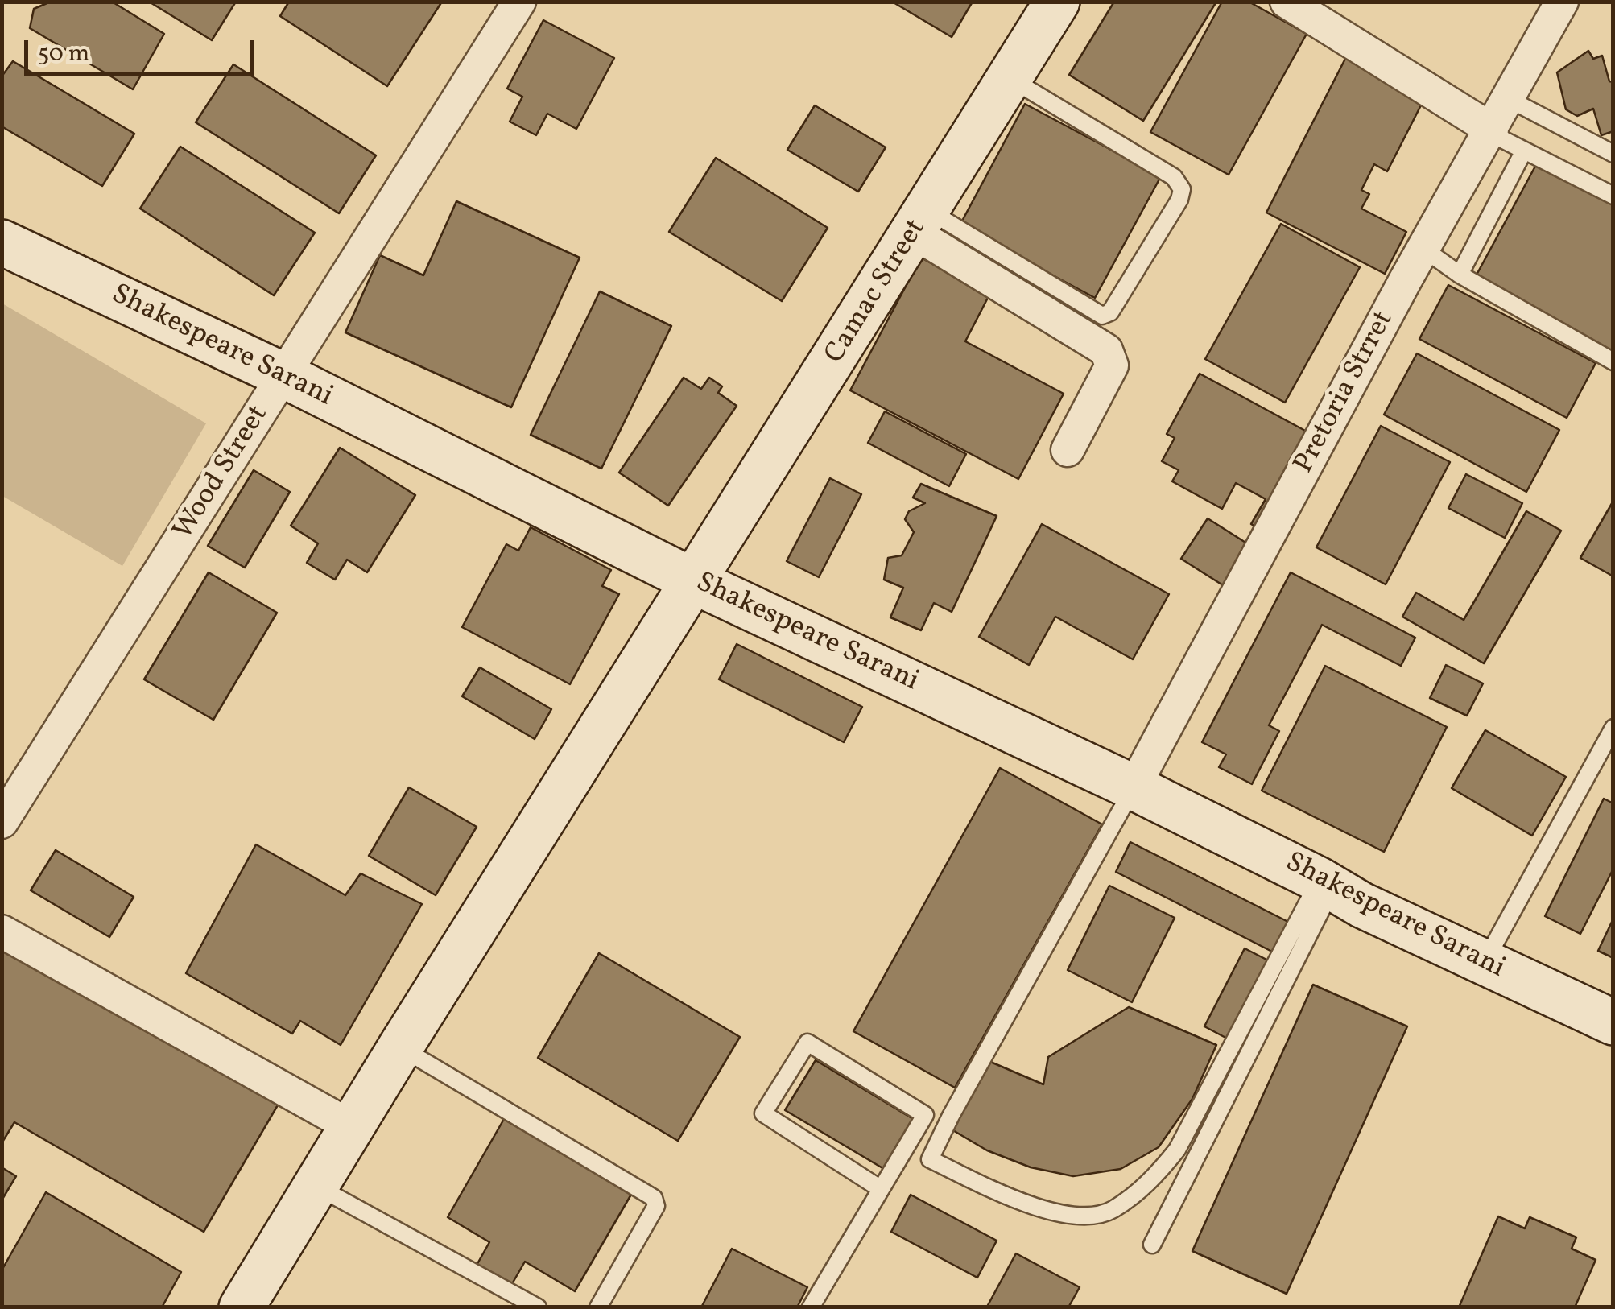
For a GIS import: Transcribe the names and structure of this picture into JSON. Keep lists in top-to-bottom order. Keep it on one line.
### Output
{"streets":{"main road":["Camac Street","Shakespeare Sarani"],"street":["Pretoria Strret","Wood Street"]},"crossings":[["Camac Street","Shakespeare Sarani"],["Shakespeare Sarani","Pretoria Strret"],["Shakespeare Sarani","Wood Street"]],"scale_bar":"50 m"}
